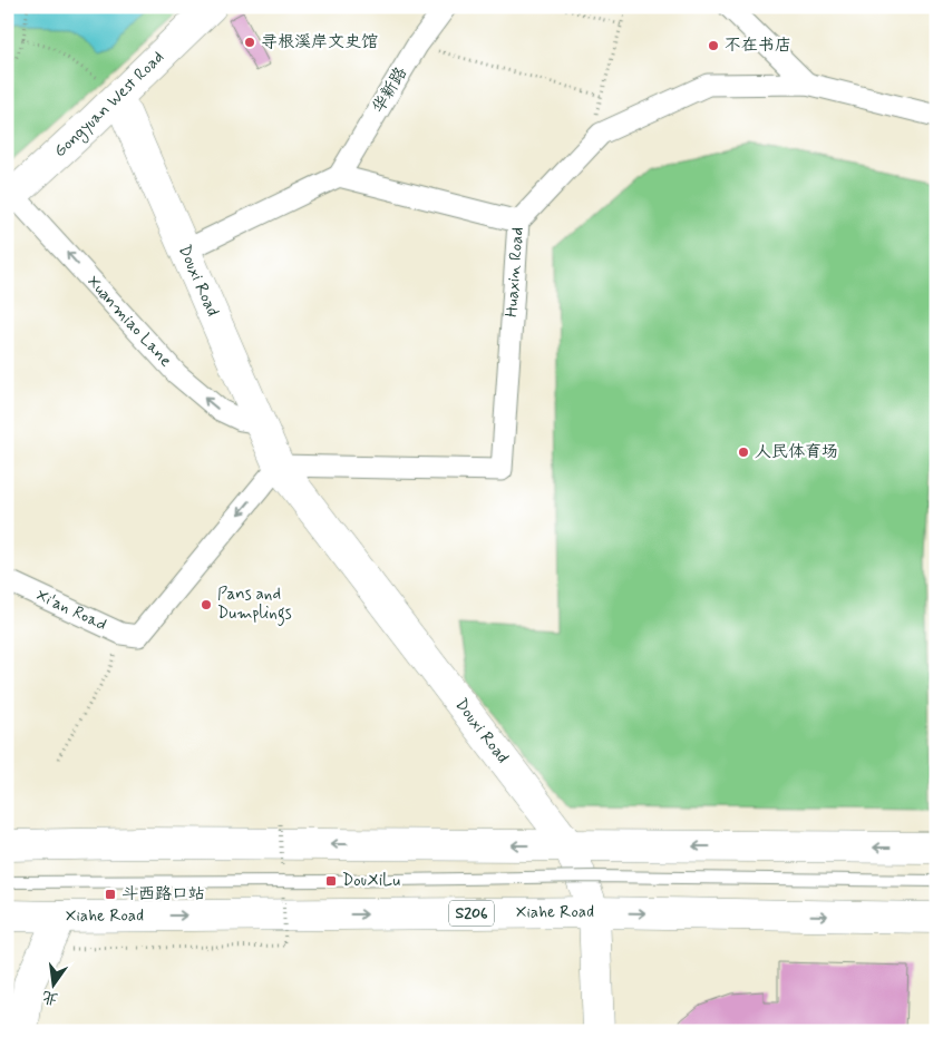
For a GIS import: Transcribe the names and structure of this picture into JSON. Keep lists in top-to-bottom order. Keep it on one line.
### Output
{"streets":{"main road":["Gongyuan West Road","Douxi Road","S206","Xiahe Road"],"street":["华新路","Huaxin Road","Xuanmiao Lane","Xi'an Road"]},"crossings":[["Gongyuan West Road","Douxi Road"],["Gongyuan West Road","Xuanmiao Lane"],["Huaxin Road","Douxi Road"],["Douxi Road","Xuanmiao Lane"],["Douxi Road","Xiahe Road"]],"one_way":["Xuanmiao Lane"],"places":{"other":["寻根溪岸文史馆","不在书店","人民体育场","Pans and Dumplings"],"transit":["DouXiLu","斗西路口站"]},"north":"bottom"}
